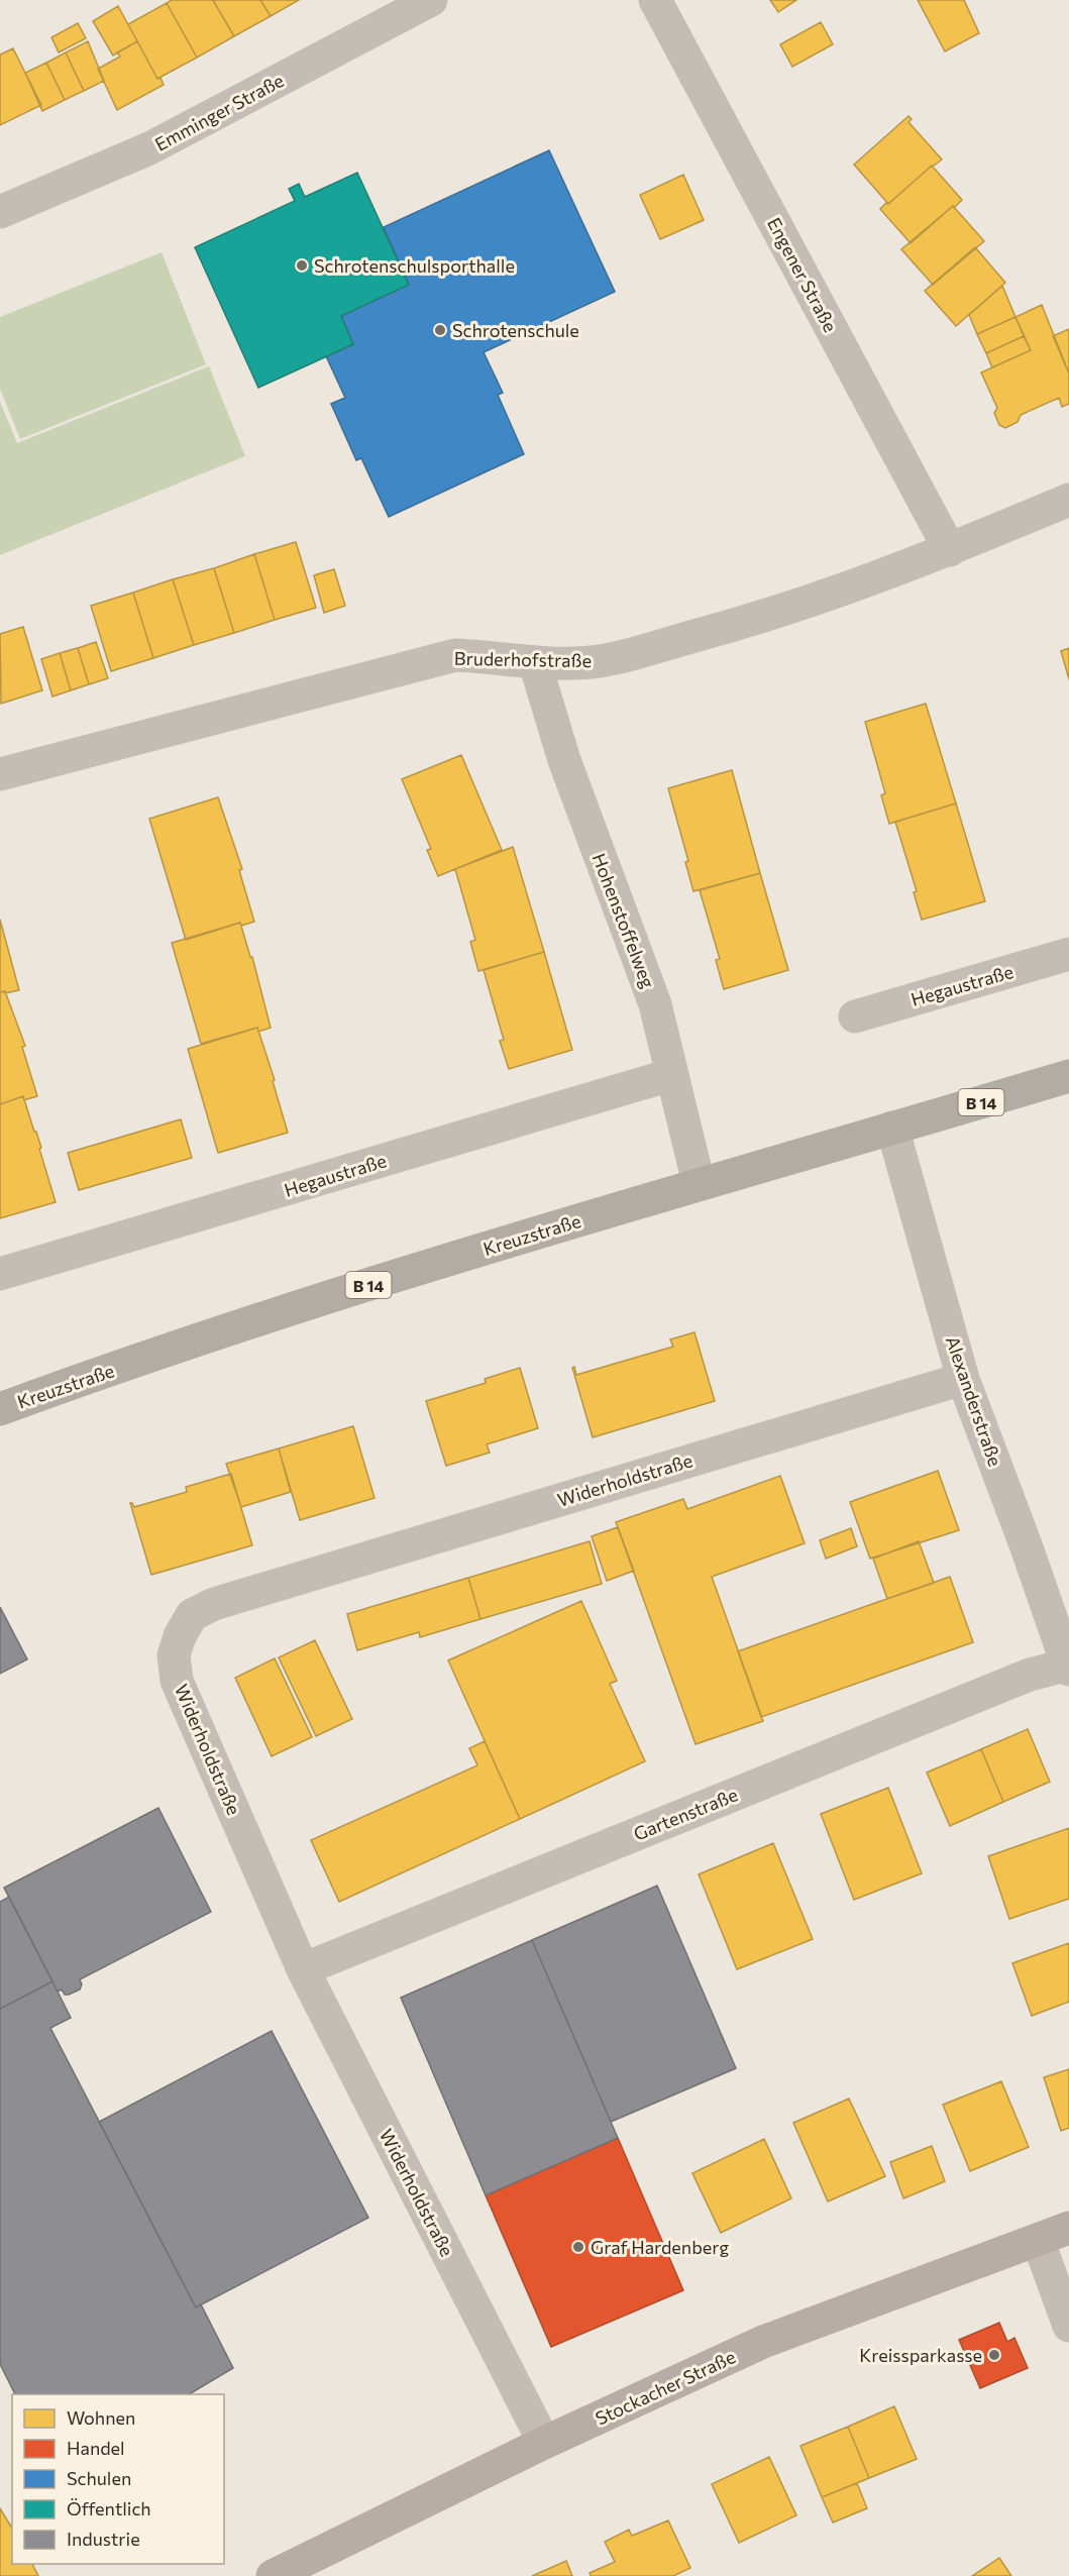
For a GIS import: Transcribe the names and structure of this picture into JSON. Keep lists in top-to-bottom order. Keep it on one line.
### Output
{"streets":{"main road":["B 14","Kreuzstraße"],"street":["Emminger Straße","Engener Straße","Bruderhofstraße","Hohenstoffelweg","Hegaustraße","Alexanderstraße","Widerholdstraße","Gartenstraße","Stockacher Straße"]},"crossings":[["Engener Straße","Bruderhofstraße"],["Bruderhofstraße","Hohenstoffelweg"],["Hohenstoffelweg","Hegaustraße"],["Hohenstoffelweg","Kreuzstraße"],["Kreuzstraße","Alexanderstraße"],["Alexanderstraße","Widerholdstraße"],["Alexanderstraße","Gartenstraße"],["Widerholdstraße","Gartenstraße"],["Widerholdstraße","Stockacher Straße"]],"places":["Schrotenschulsporthalle","Schrotenschule","Graf Hardenberg","Kreissparkasse"],"legend":["Wohnen","Handel","Schulen","Öffentlich","Industrie"]}
